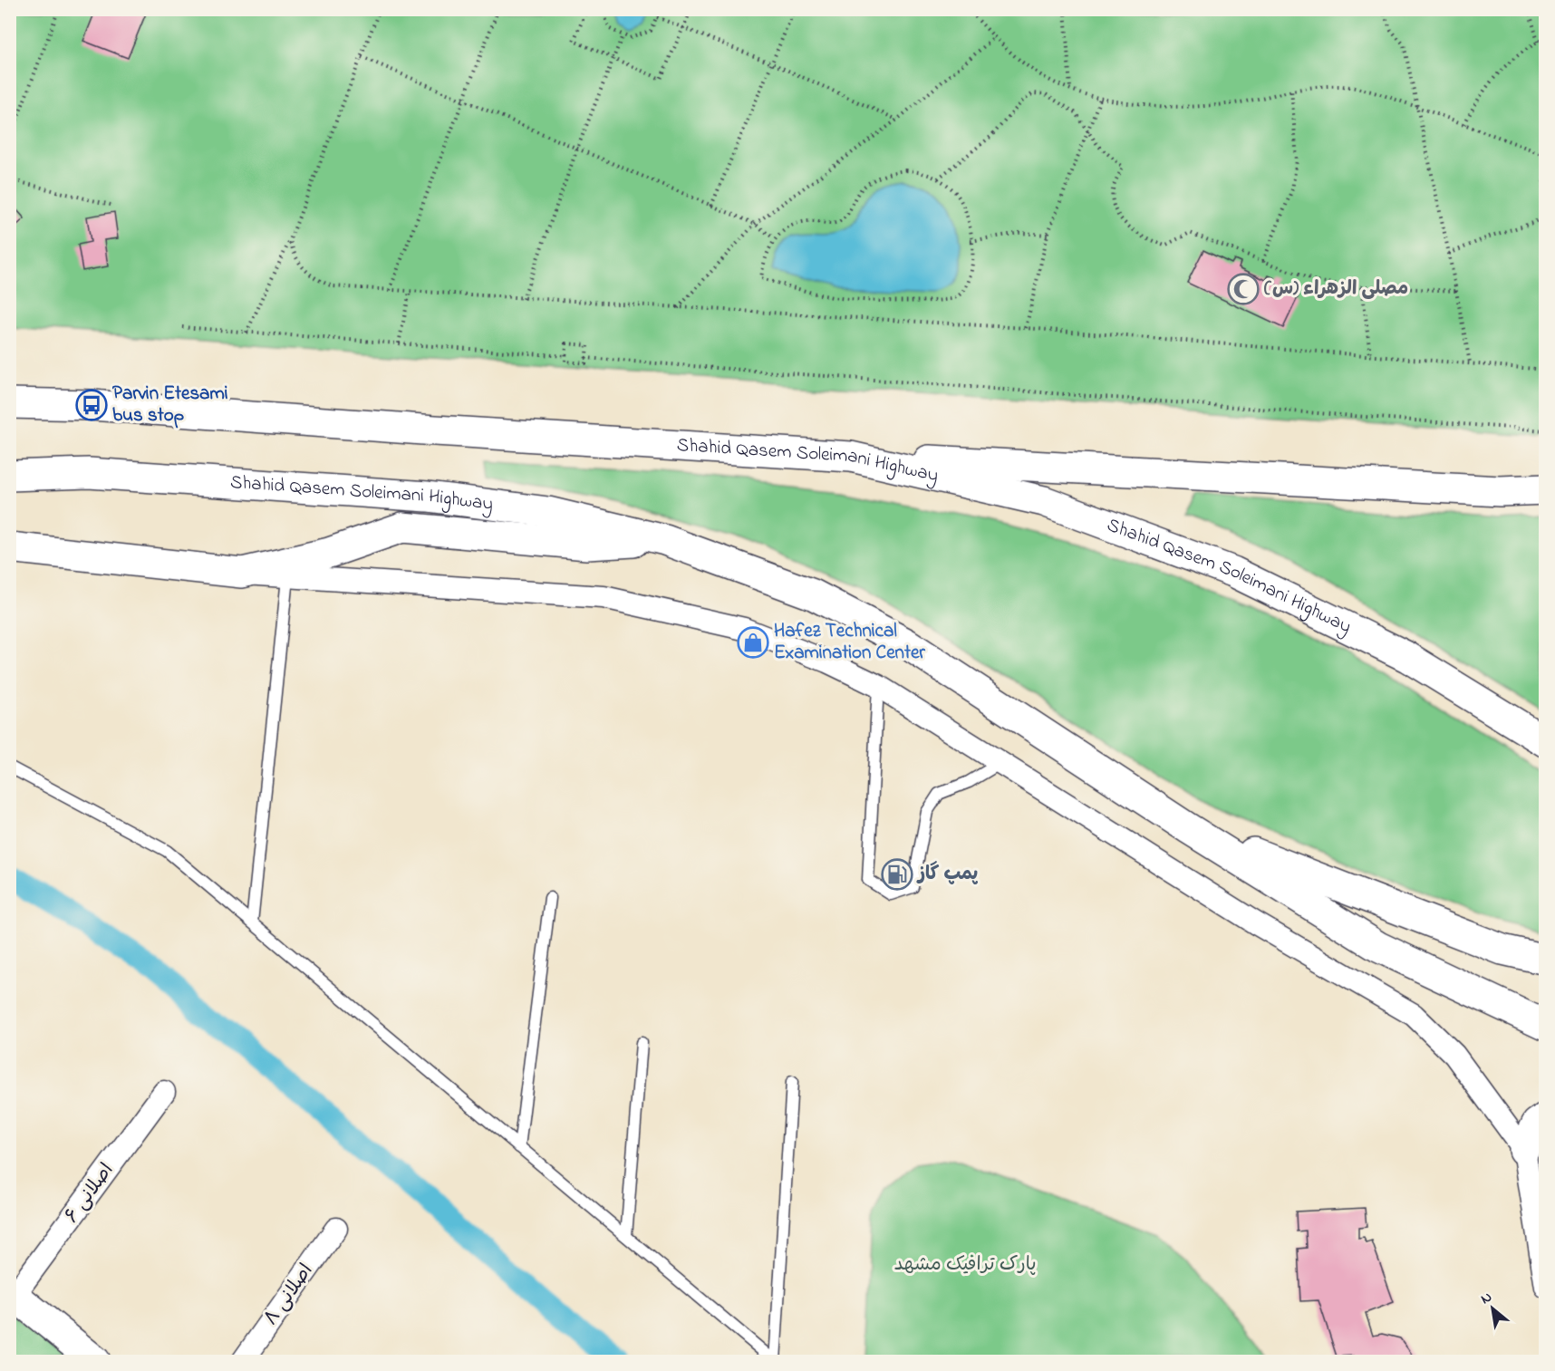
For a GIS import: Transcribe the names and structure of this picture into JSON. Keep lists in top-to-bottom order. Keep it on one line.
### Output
{"streets":{"main road":["Shahid Qasem Soleimani Highway"],"street":["اصلانی ۶","اصلانی ۸"]},"parks":["پارک ترافیک مشهد"],"places":{"mosque":["مصلی الزهراء (س)"],"bus stop":["Parvin Etesami bus stop"],"shop":["Hafez Technical Examination Center"],"fuel station":["پمپ گاز"]},"north":"top left"}
